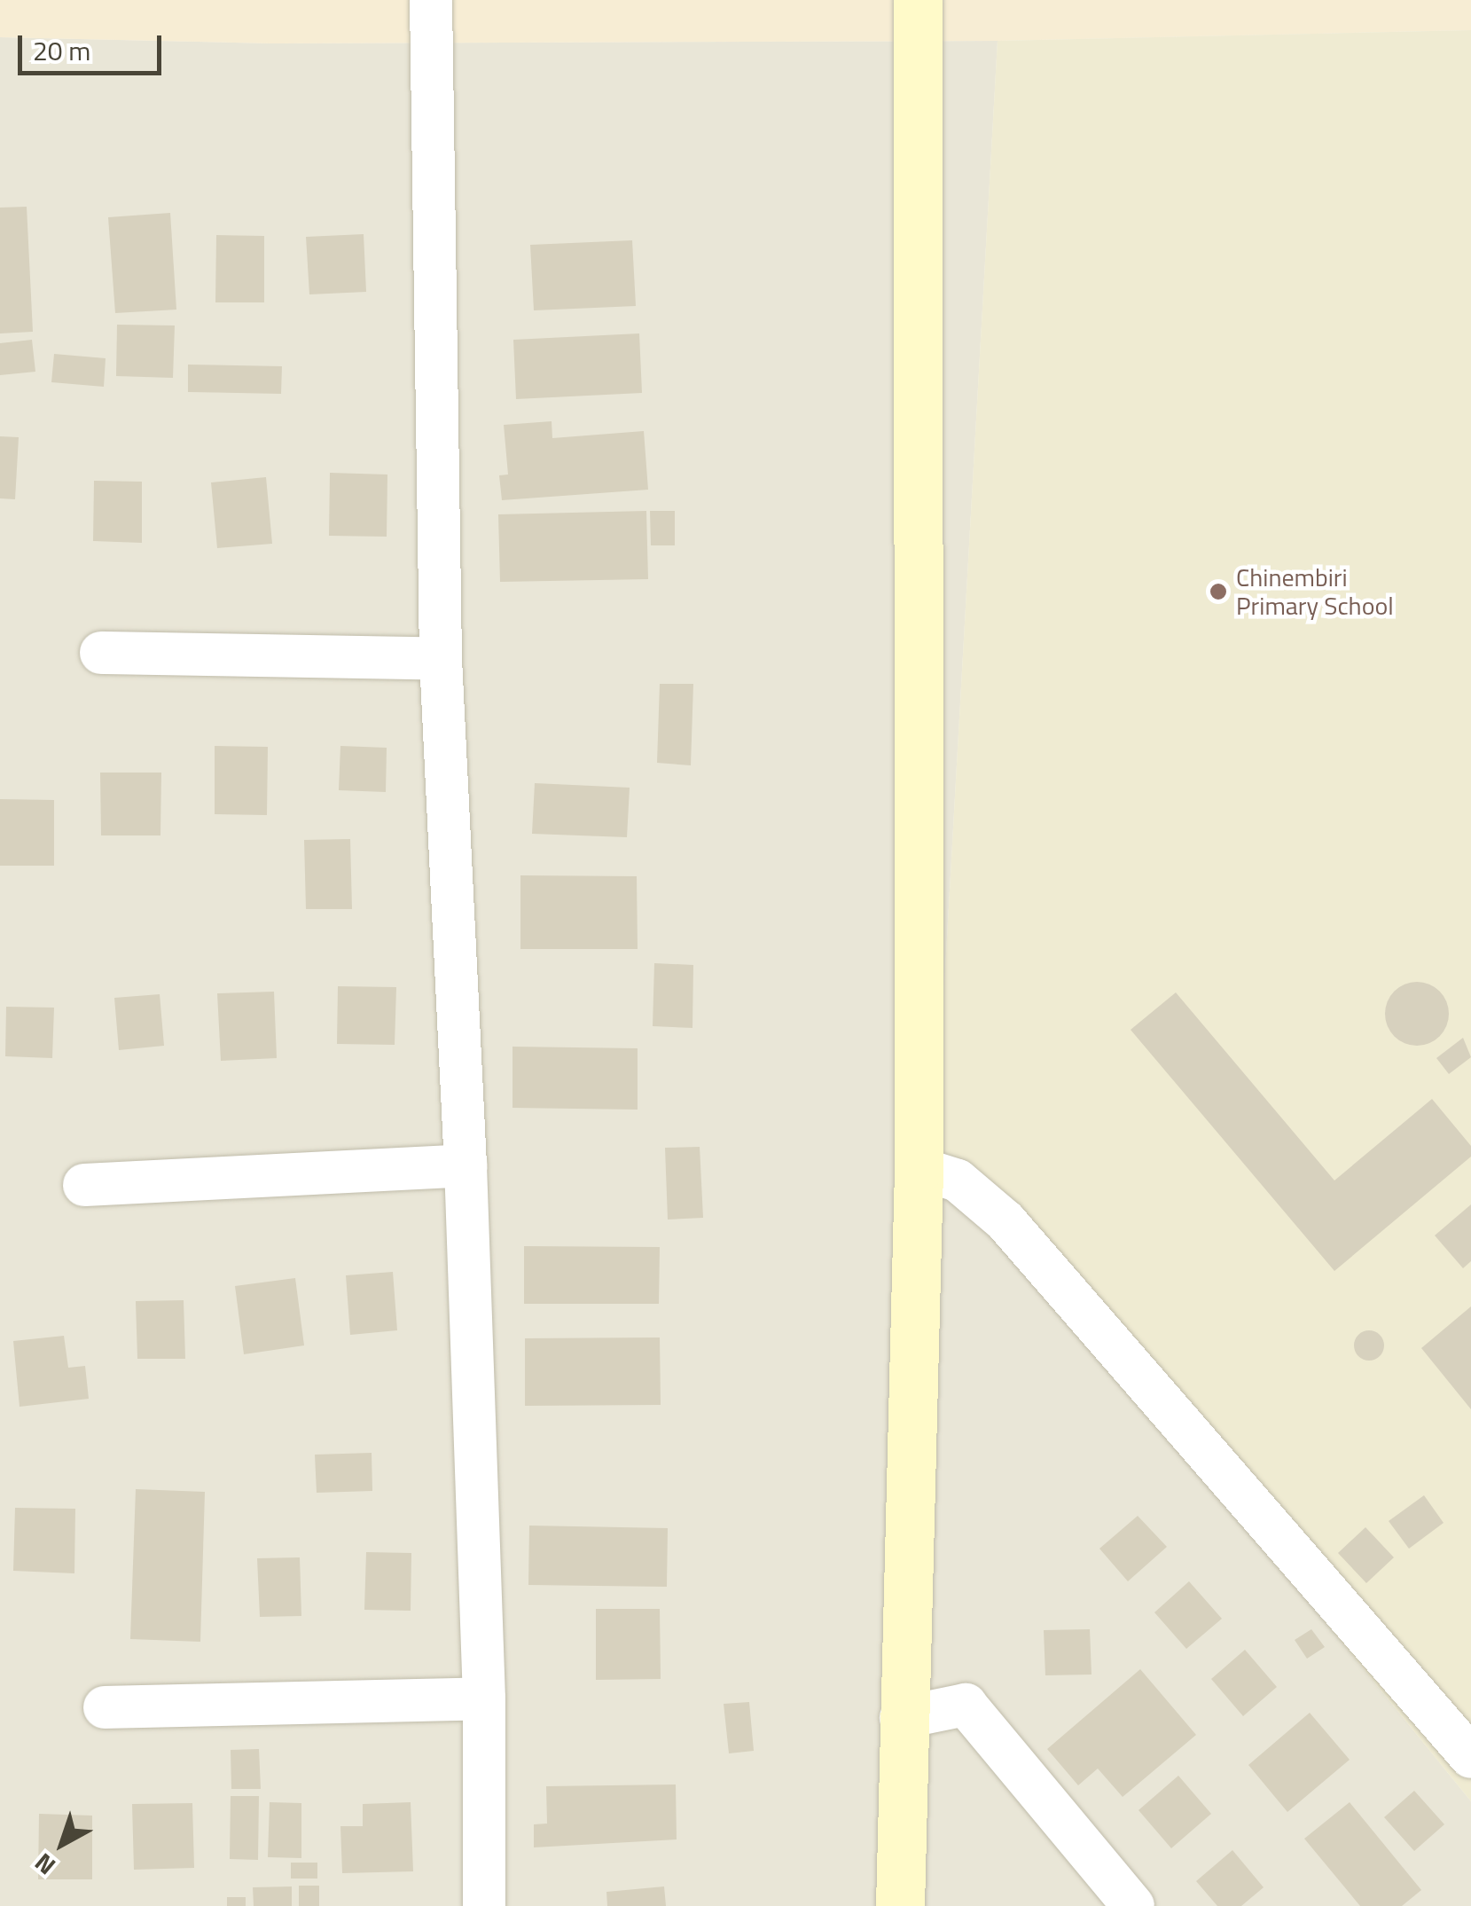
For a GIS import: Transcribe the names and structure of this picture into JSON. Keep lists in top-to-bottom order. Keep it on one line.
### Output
{"places":["Chinembiri Primary School"],"scale_bar":"20 m","north":"bottom left"}
